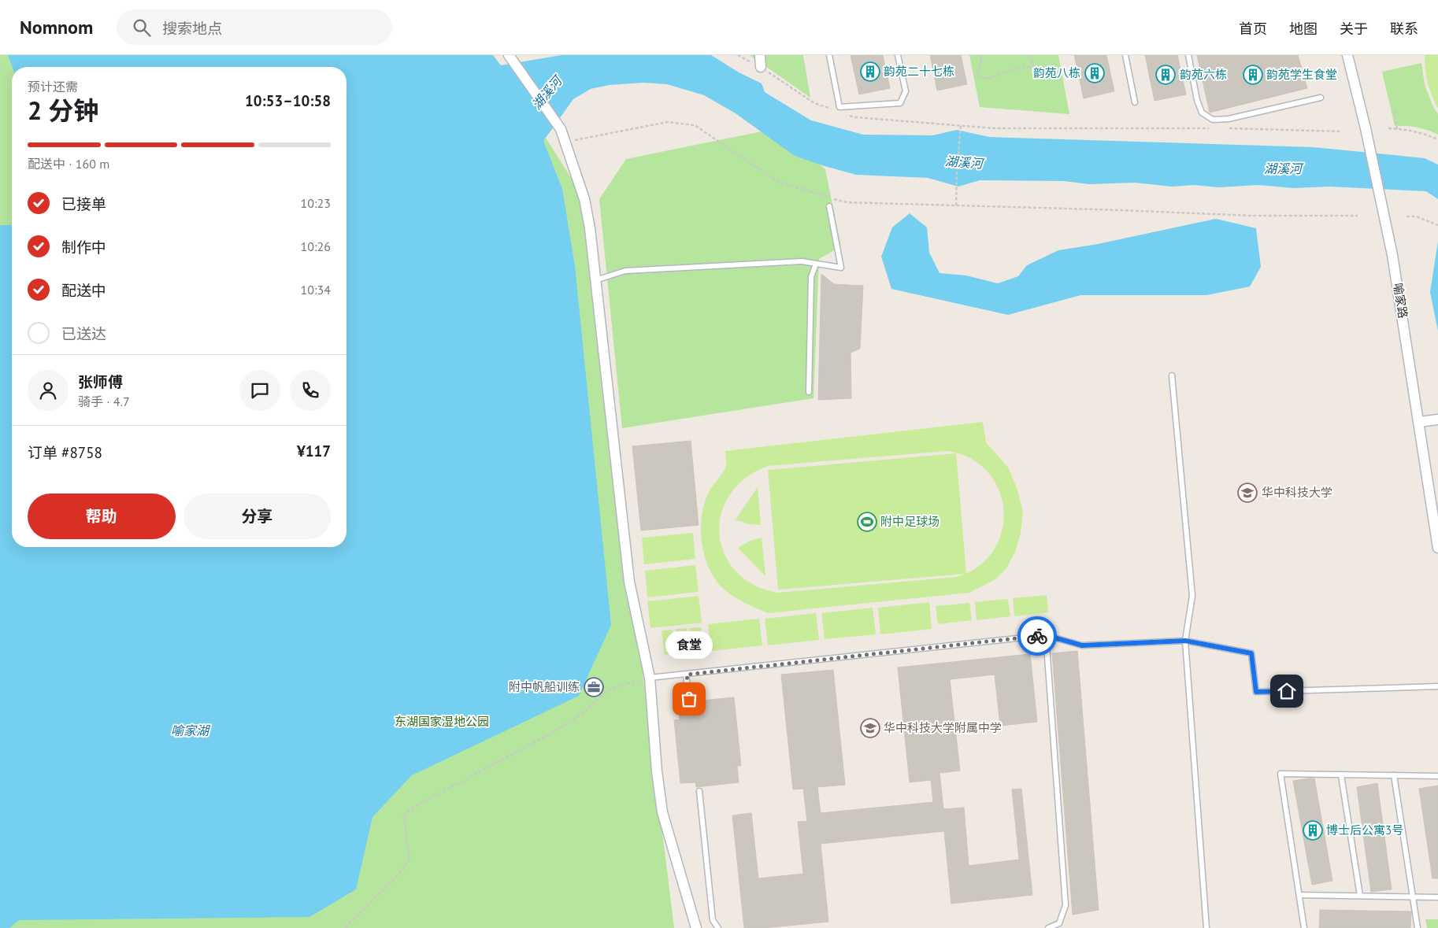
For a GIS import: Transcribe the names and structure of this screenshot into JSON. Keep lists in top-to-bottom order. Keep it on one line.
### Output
{"streets":{"street":["喻家路"]},"water":["湖溪河","喻家湖"],"parks":["东湖国家湿地公园"],"places":{"building":["韵苑二十七栋","韵苑八栋","韵苑六栋","韵苑学生食堂","博士后公寓3号"],"school or university":["华中科技大学","华中科技大学附属中学"],"sports":["附中足球场"],"office":["附中帆船训练"],"other":["食堂"]},"page":{"header":"Nomnom","search":"搜索地点","nav":["首页","地图","关于","联系"],"heading":["2 分钟","预计还需","10:53–10:58"],"panel":["张师傅","骑手 · 4.7","订单 #8758","¥117"],"bar":"配送中 · 160 m","list":[["已接单","10:23"],["制作中","10:26"],["配送中","10:34"],"已送达"],"buttons":["帮助","分享"],"bubble":"食堂"}}
